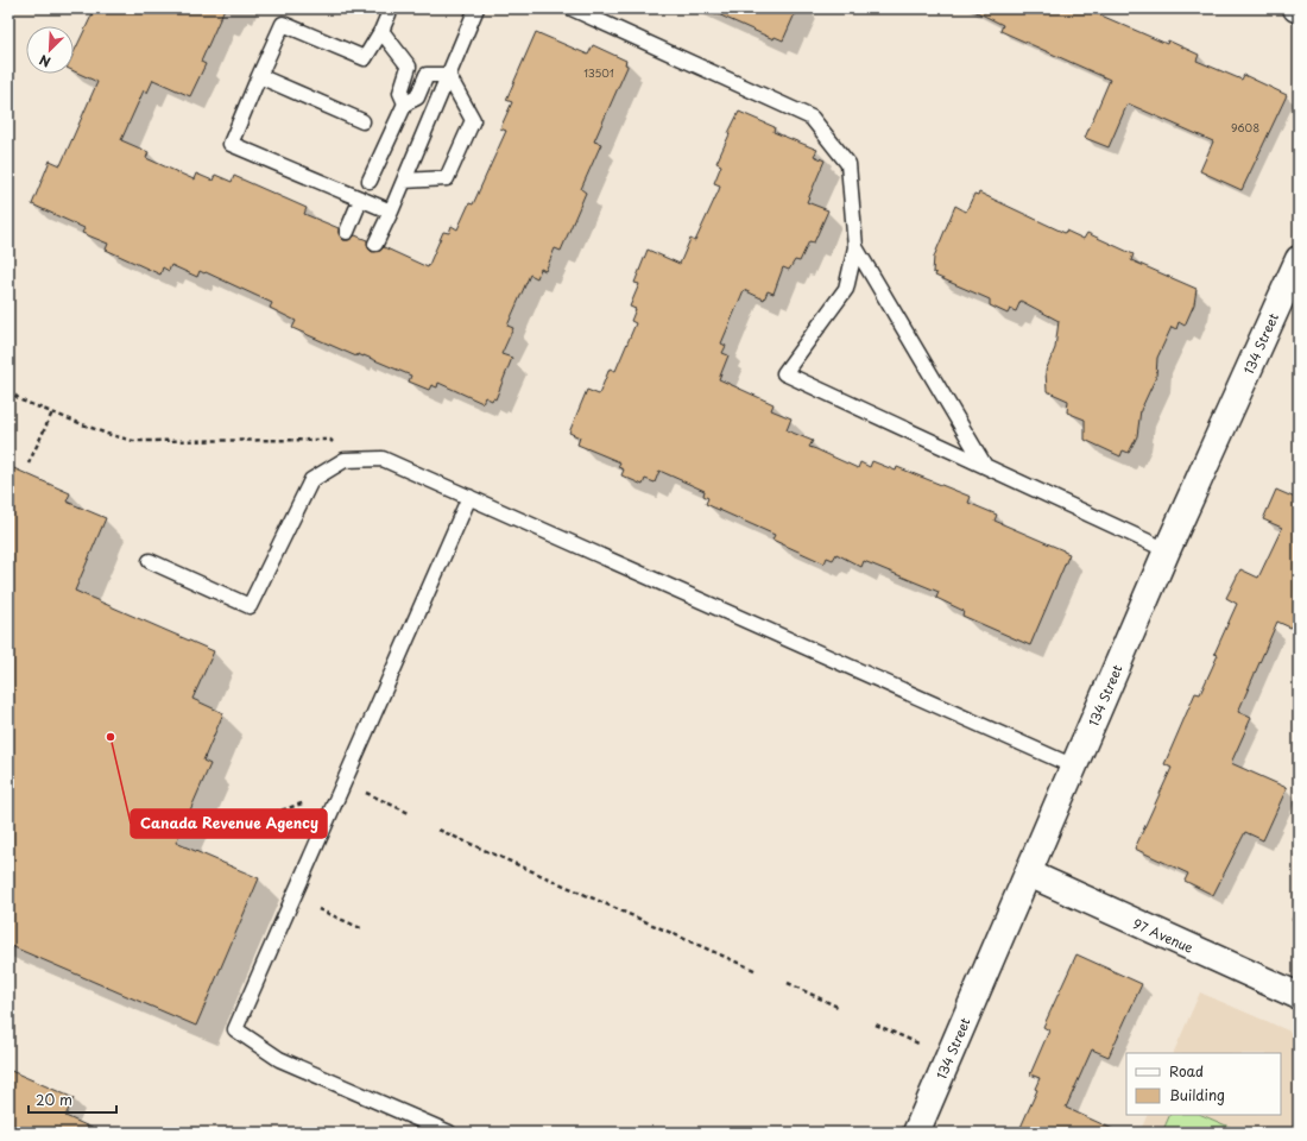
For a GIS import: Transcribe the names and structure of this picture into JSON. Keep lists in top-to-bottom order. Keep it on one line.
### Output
{"streets":{"street":["134 Street","97 Avenue"]},"crossings":[["134 Street","97 Avenue"]],"places":["Canada Revenue Agency"],"house_numbers":["13501","9608"],"legend":["Road","Building"],"scale_bar":"20 m","north":"bottom left"}
